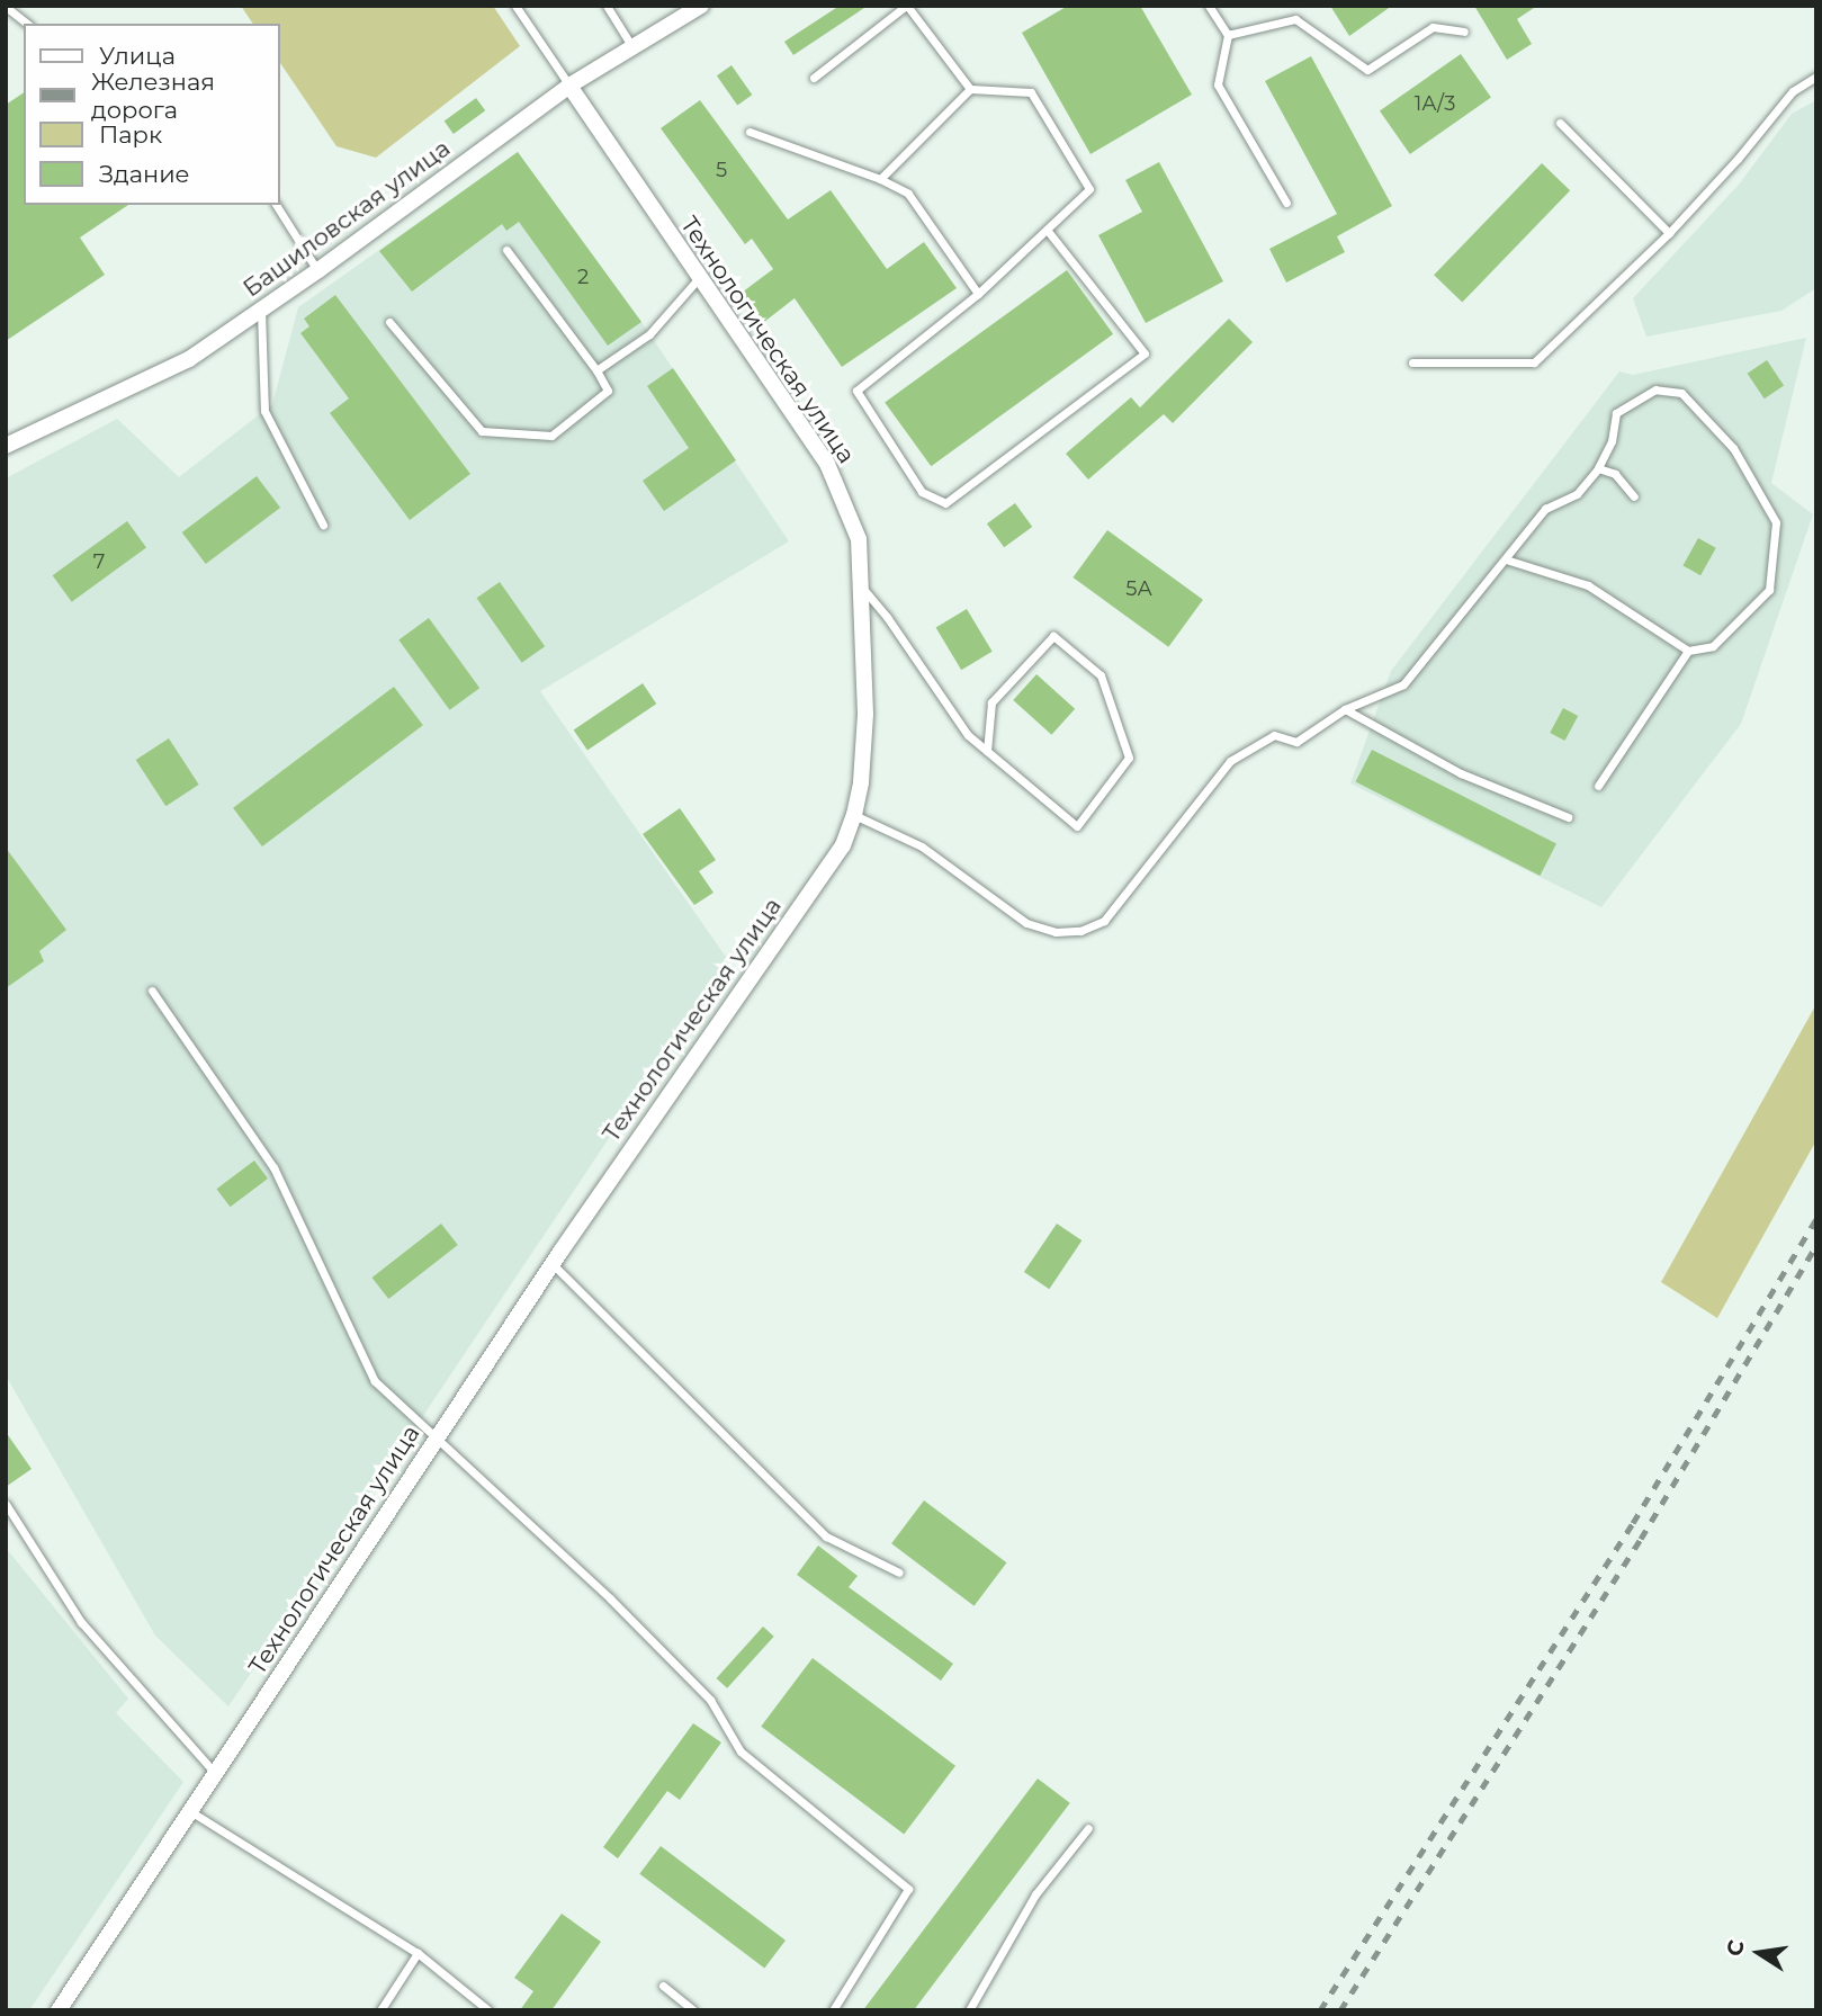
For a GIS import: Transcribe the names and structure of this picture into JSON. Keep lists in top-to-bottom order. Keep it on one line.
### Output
{"streets":{"street":["Башиловская улица","Технологическая улица"]},"crossings":[["Башиловская улица","Технологическая улица"]],"house_numbers":["1А/3","5","2","7","5А"],"legend":["Улица","Железная дорога","Парк","Здание"],"north":"left"}
